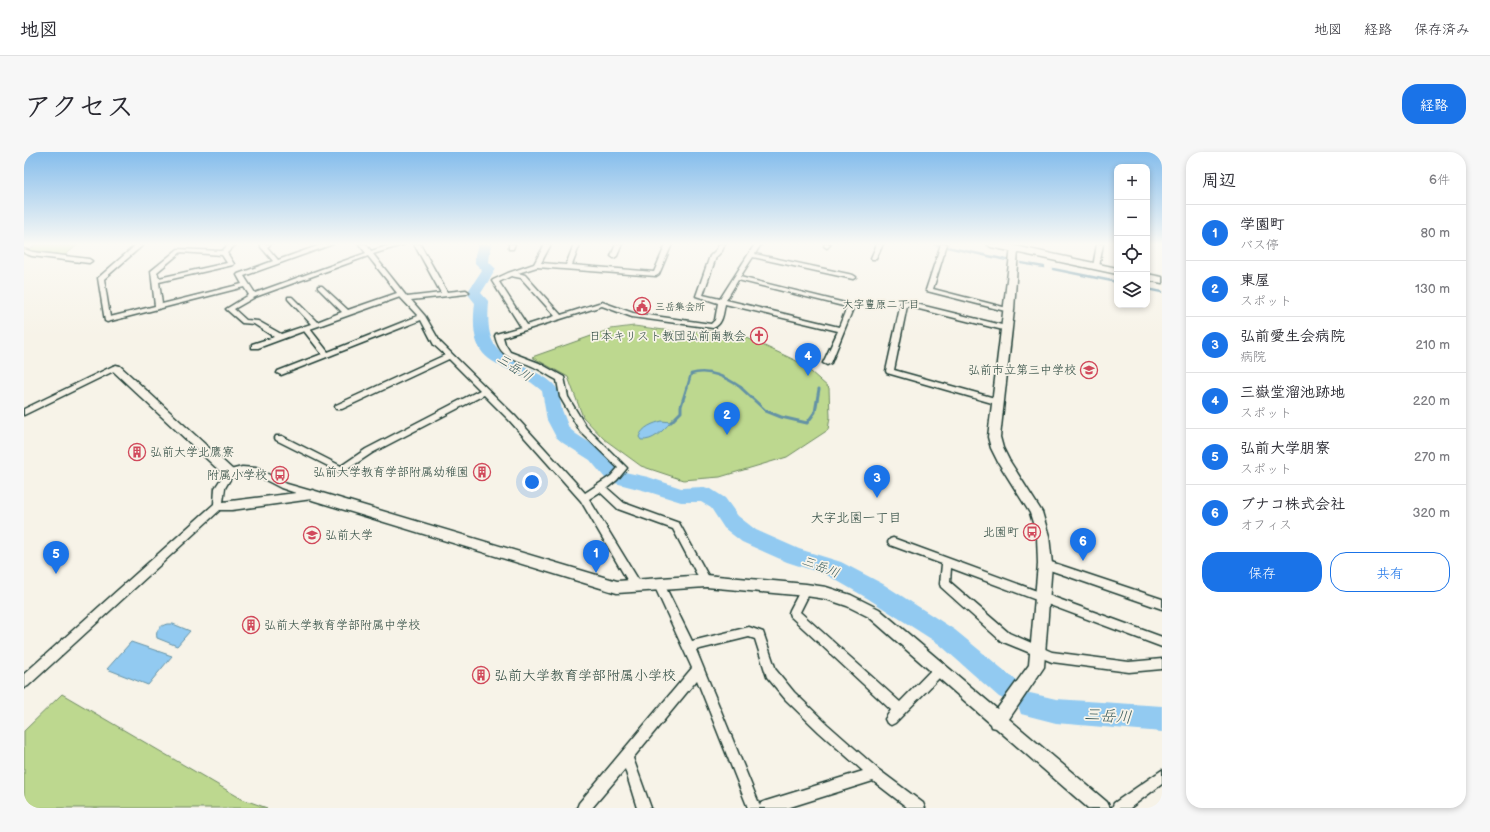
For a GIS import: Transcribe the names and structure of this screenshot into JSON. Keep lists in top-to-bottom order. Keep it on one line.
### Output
{"districts":["大字豊原二丁目","大字北園一丁目"],"water":["三岳川"],"places":{"public building":["三岳集会所"],"church":["日本キリスト教団弘前南教会"],"school or university":["弘前市立第三中学校","弘前大学"],"building":["弘前大学北鷹寮","弘前大学教育学部附属幼稚園","弘前大学教育学部附属中学校","弘前大学教育学部附属小学校"],"bus stop":["附属小学校","北園町"]},"page":{"header":"地図","nav":["地図","経路","保存済み"],"title":"アクセス","buttons":["経路",["保存","共有"]],"heading":["周辺","6件"],"map_buttons":["+","−"],"list":[{"mark":"1","name":"学園町","note":"バス停","value":"80 m"},{"mark":"2","name":"東屋","note":"スポット","value":"130 m"},{"mark":"3","name":"弘前愛生会病院","note":"病院","value":"210 m"},{"mark":"4","name":"三嶽堂溜池跡地","note":"スポット","value":"220 m"},{"mark":"5","name":"弘前大学朋寮","note":"スポット","value":"270 m"},{"mark":"6","name":"ブナコ株式会社","note":"オフィス","value":"320 m"}],"pins":["4","2","3","6","1","5"]}}
